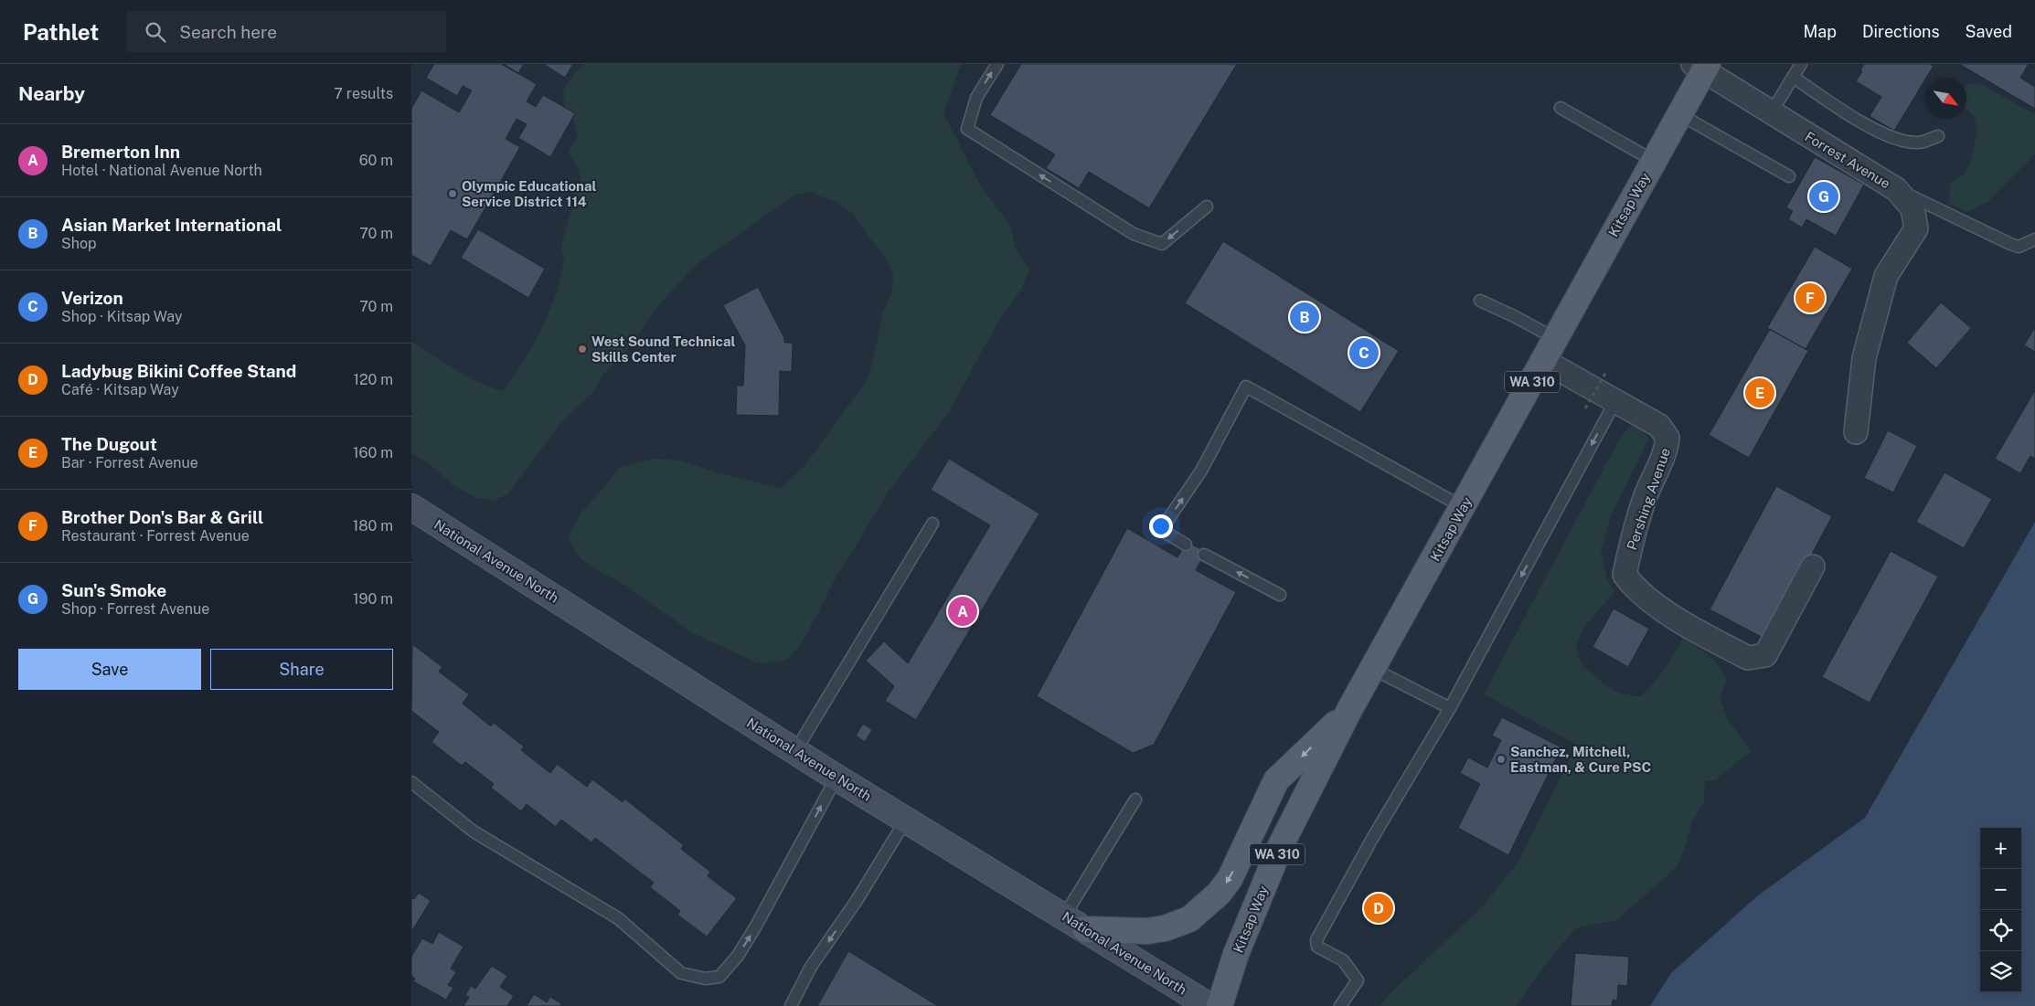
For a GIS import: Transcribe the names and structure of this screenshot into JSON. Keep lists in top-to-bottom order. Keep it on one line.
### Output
{"streets":{"main road":["Kitsap Way","WA 310","National Avenue North"],"street":["Forrest Avenue","Pershing Avenue"]},"crossings":[["Forrest Avenue","Kitsap Way"],["Kitsap Way","Pershing Avenue"]],"places":["Olympic Educational Service District 114","West Sound Technical Skills Center","Sanchez, Mitchell, Eastman, & Cure PSC"],"north":"bottom right","page":{"header":"Pathlet","search":"Search here","nav":["Map","Directions","Saved"],"heading":["Nearby","7 results"],"list":[{"mark":"A","name":"Bremerton Inn","note":"Hotel · National Avenue North","value":"60 m"},{"mark":"B","name":"Asian Market International","note":"Shop","value":"70 m"},{"mark":"C","name":"Verizon","note":"Shop · Kitsap Way","value":"70 m"},{"mark":"D","name":"Ladybug Bikini Coffee Stand","note":"Café · Kitsap Way","value":"120 m"},{"mark":"E","name":"The Dugout","note":"Bar · Forrest Avenue","value":"160 m"},{"mark":"F","name":"Brother Don's Bar & Grill","note":"Restaurant · Forrest Avenue","value":"180 m"},{"mark":"G","name":"Sun's Smoke","note":"Shop · Forrest Avenue","value":"190 m"}],"pins":["G","F","B","C","E","A","D"],"buttons":["Save","Share"],"map_buttons":["+","−"]}}
